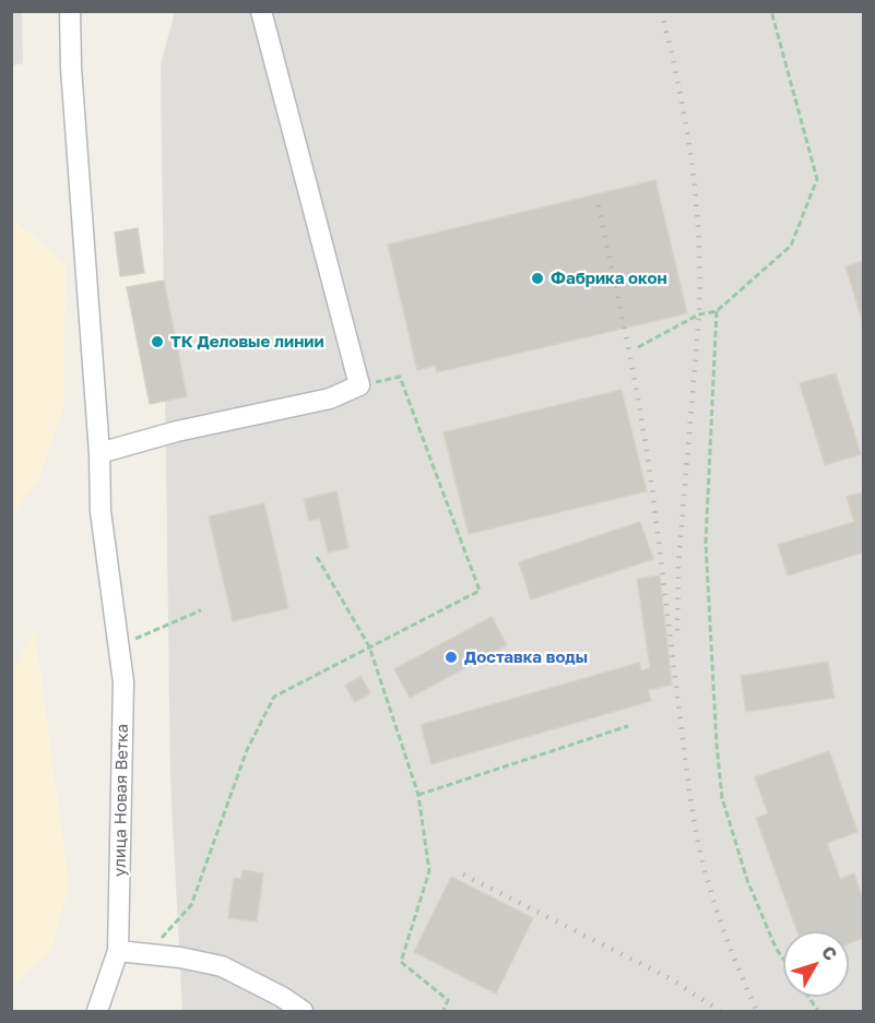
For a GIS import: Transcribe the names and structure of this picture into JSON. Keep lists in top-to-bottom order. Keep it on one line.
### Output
{"streets":{"street":["улица Новая Ветка"]},"places":["Фабрика окон","ТК Деловые линии","Доставка воды"],"north":"top right"}
